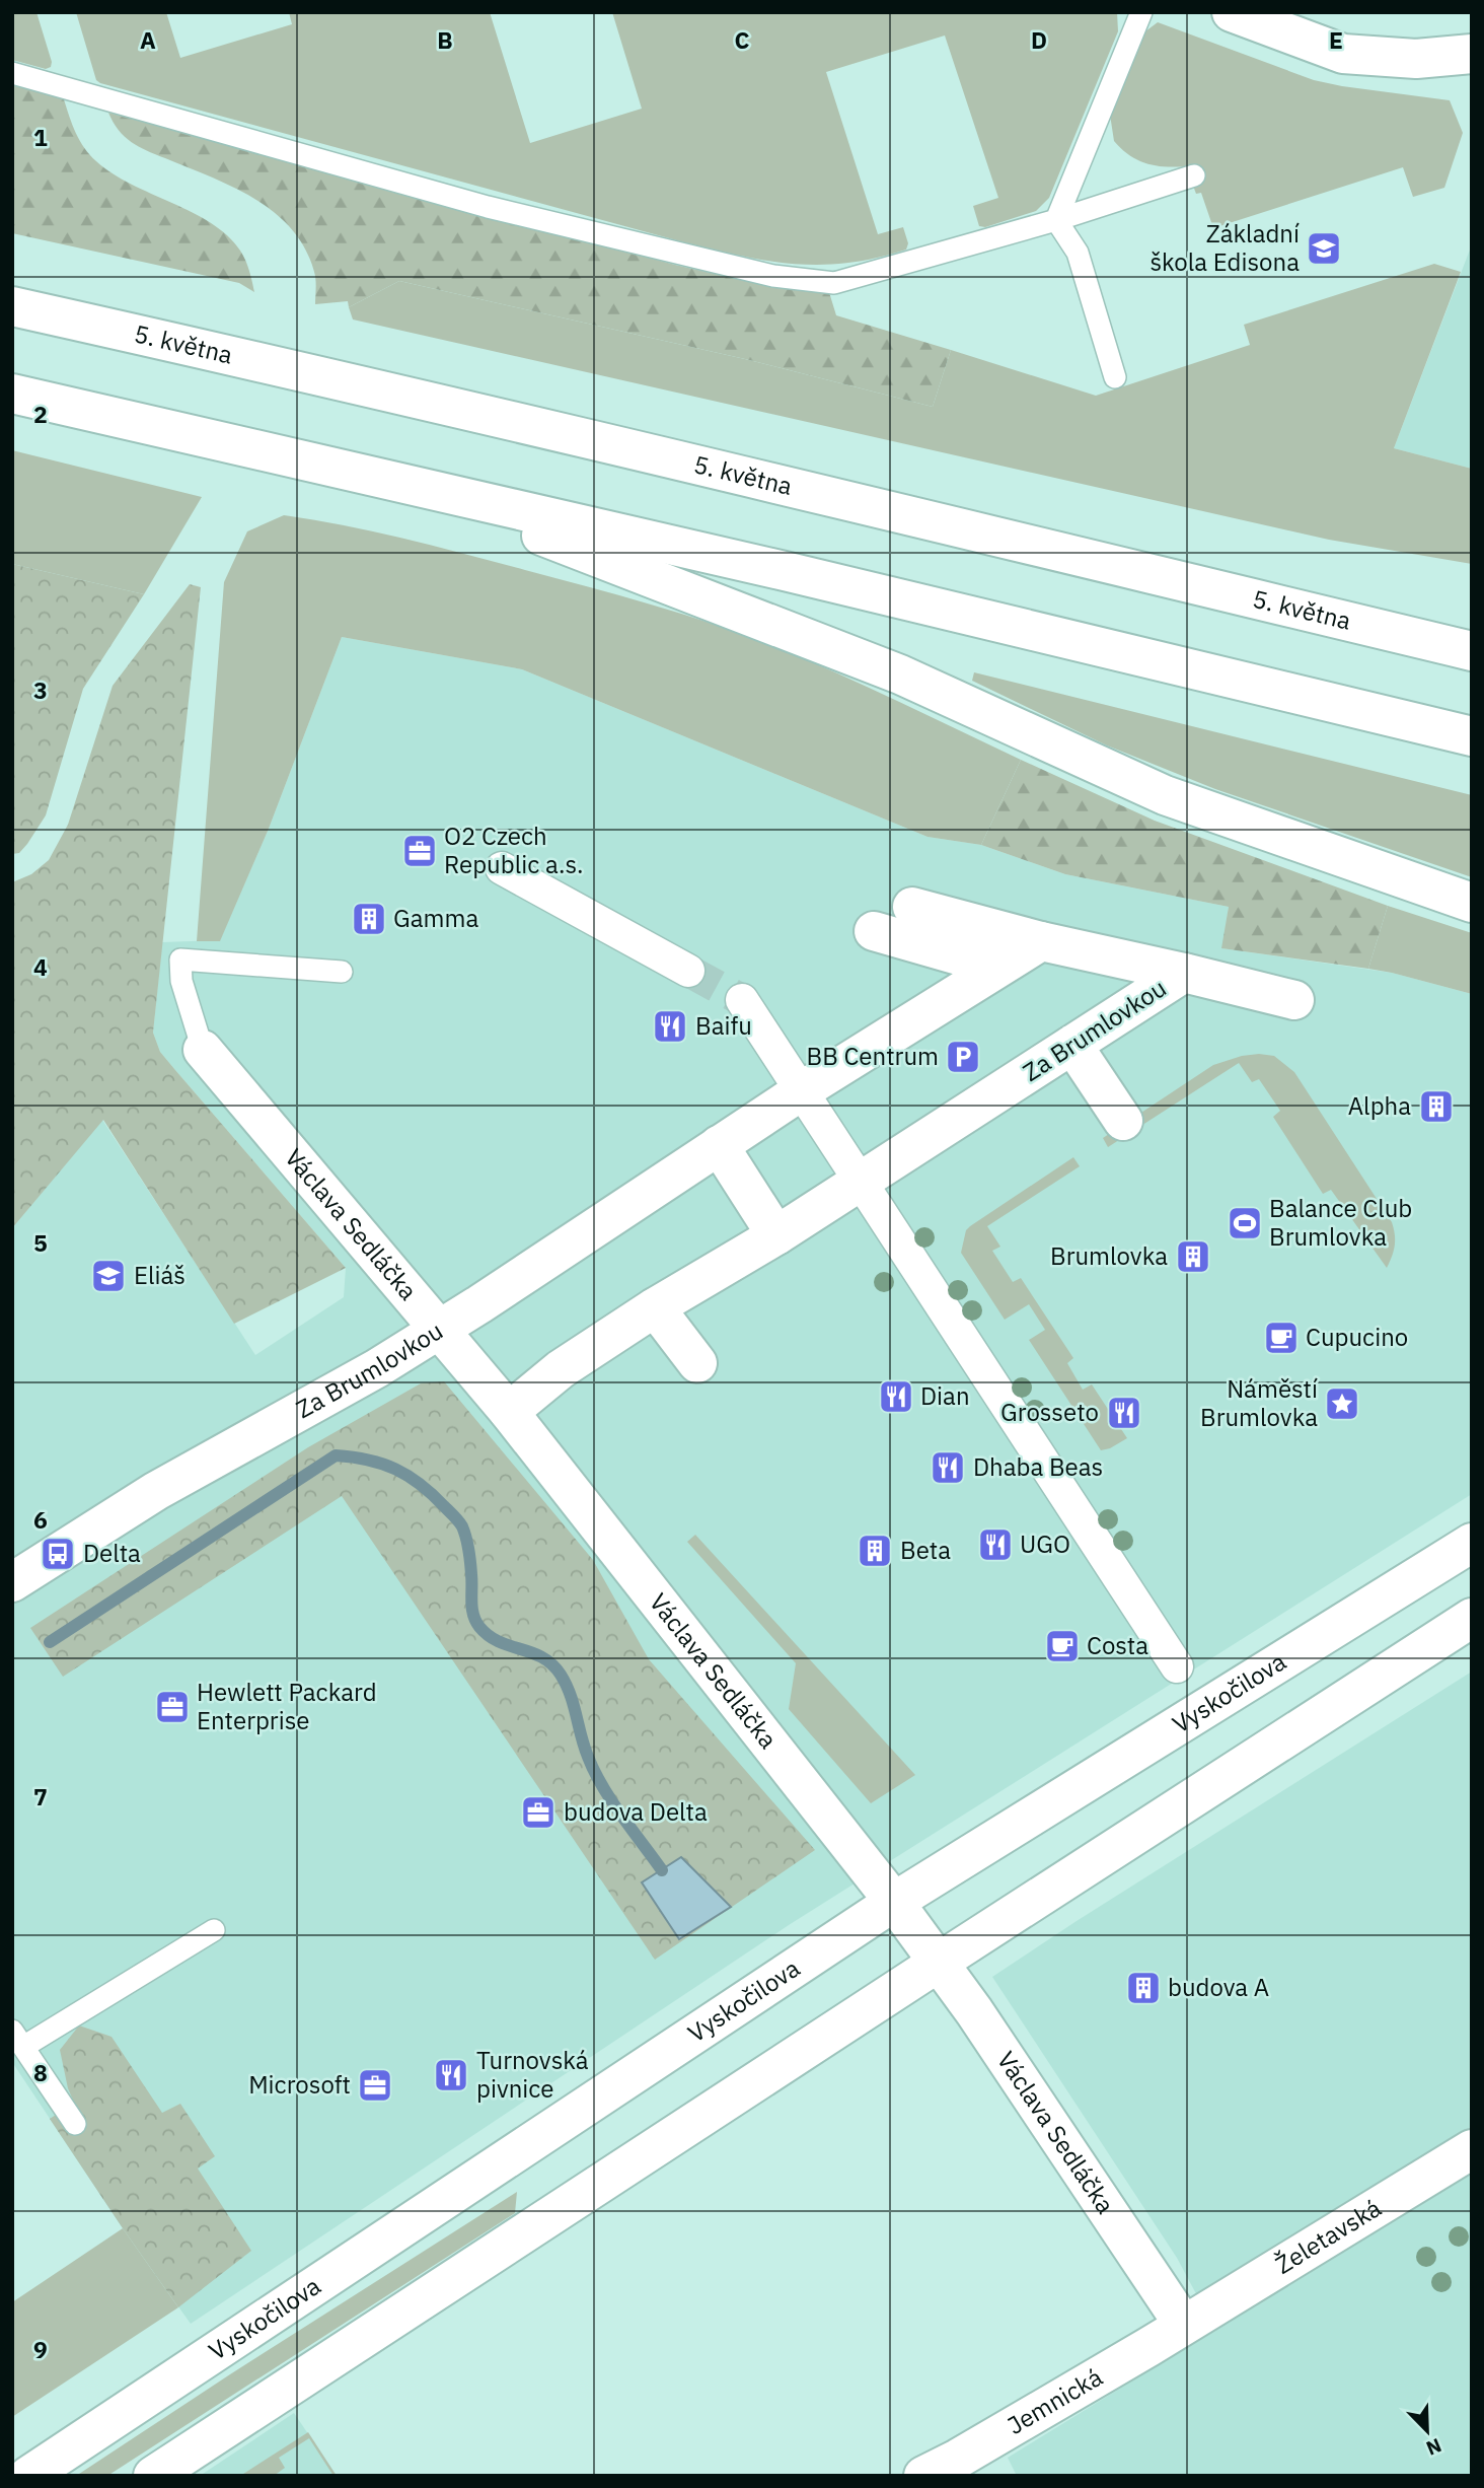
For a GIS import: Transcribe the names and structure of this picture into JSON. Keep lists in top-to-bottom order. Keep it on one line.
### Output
{"streets":{"main road":["5. května","Za Brumlovkou","Václava Sedláčka","Vyskočilova","Želetavská","Jemnická"]},"crossings":[["Za Brumlovkou","Václava Sedláčka"],["Václava Sedláčka","Vyskočilova"],["Václava Sedláčka","Želetavská"],["Václava Sedláčka","Jemnická"],["Želetavská","Jemnická"]],"places":{"school or university":["Základní škola Edisona","Eliáš"],"office":["O2 Czech Republic a.s.","Hewlett Packard Enterprise","budova Delta","Microsoft"],"building":["Gamma","Alpha","Brumlovka","Beta","budova A"],"restaurant":["Baifu","Dian","Grosseto","Dhaba Beas","UGO","Turnovská pivnice"],"parking":["BB Centrum"],"sports":["Balance Club Brumlovka"],"cafe":["Cupucino","Costa"],"place":["Náměstí Brumlovka"],"bus stop":["Delta"]},"north":"bottom right","grid":{"columns":["A","B","C","D","E"],"rows":["1","2","3","4","5","6","7","8","9"]}}
